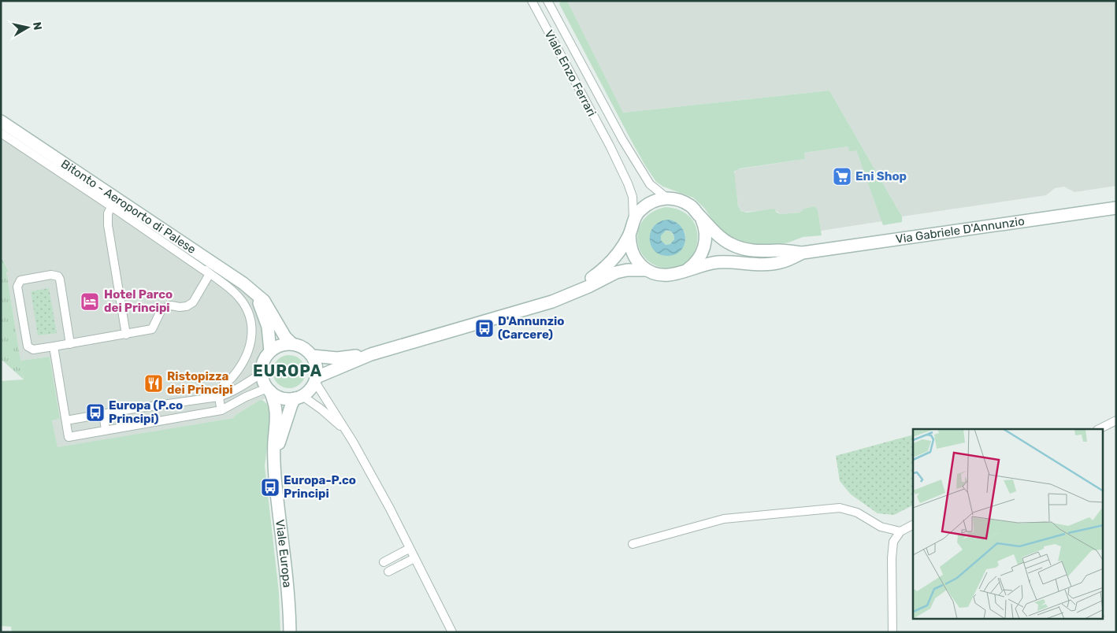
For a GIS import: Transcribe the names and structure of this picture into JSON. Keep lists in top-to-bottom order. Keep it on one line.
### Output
{"streets":{"main road":["Bitonto - Aeroporto di Palese","Via Gabriele D'Annunzio","Viale Europa"],"street":["Viale Enzo Ferrari"]},"crossings":[["Bitonto - Aeroporto di Palese","Viale Europa"]],"districts":["EUROPA"],"places":{"supermarket":["Eni Shop"],"hotel":["Hotel Parco dei Principi"],"bus stop":["D'Annunzio (Carcere)","Europa (P.co Principi)","Europa-P.co Principi"],"restaurant":["Ristopizza dei Principi"]},"north":"right"}
